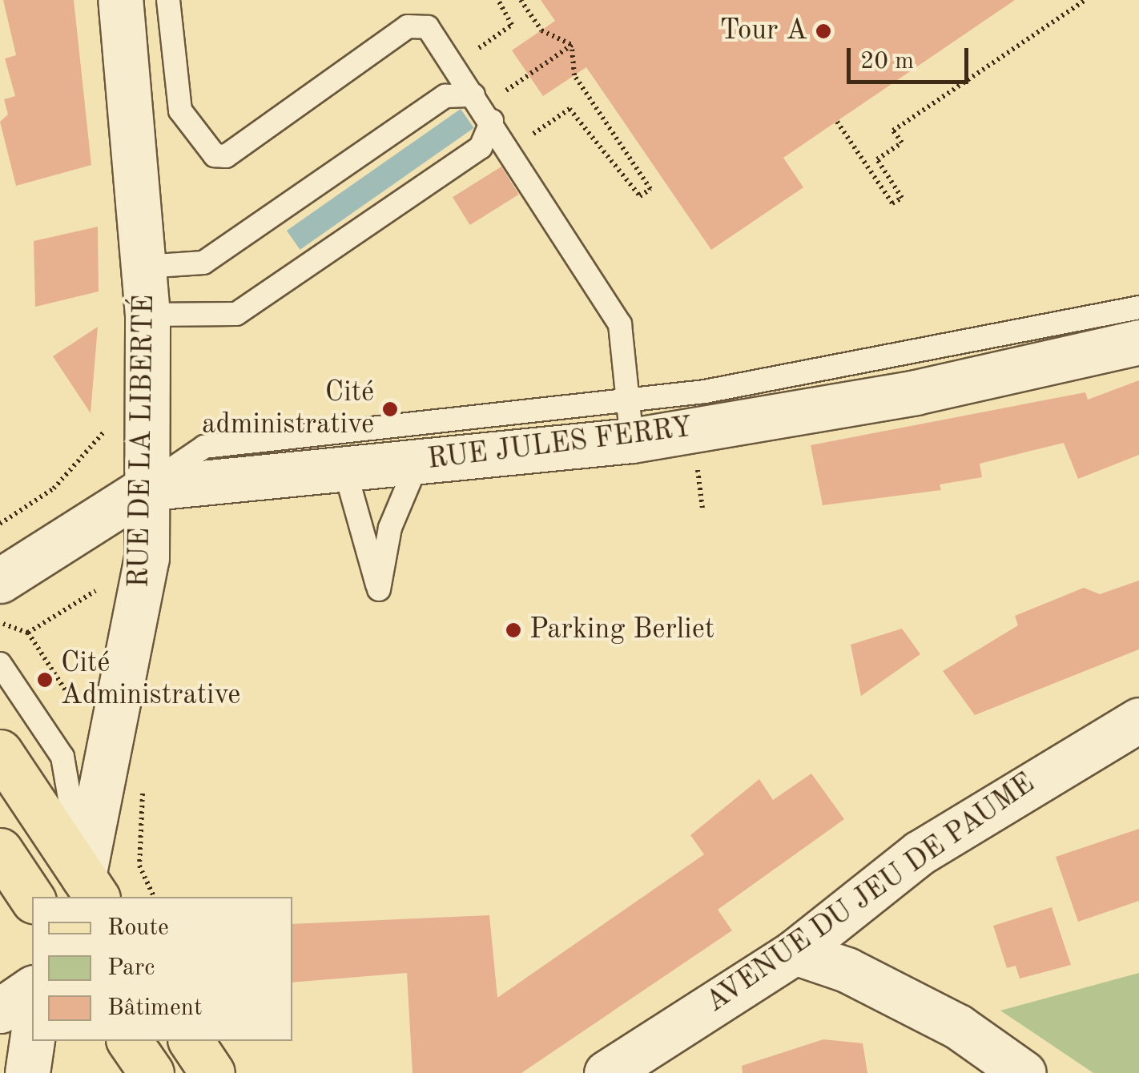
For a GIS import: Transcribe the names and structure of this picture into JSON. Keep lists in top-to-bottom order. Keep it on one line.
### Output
{"streets":{"street":["RUE DE LA LIBERTÉ","RUE JULES FERRY","AVENUE DU JEU DE PAUME"]},"crossings":[["RUE DE LA LIBERTÉ","RUE JULES FERRY"]],"places":["Tour A","Cité administrative","Parking Berliet","Cité Administrative"],"legend":["Route","Parc","Bâtiment"],"scale_bar":"20 m"}
